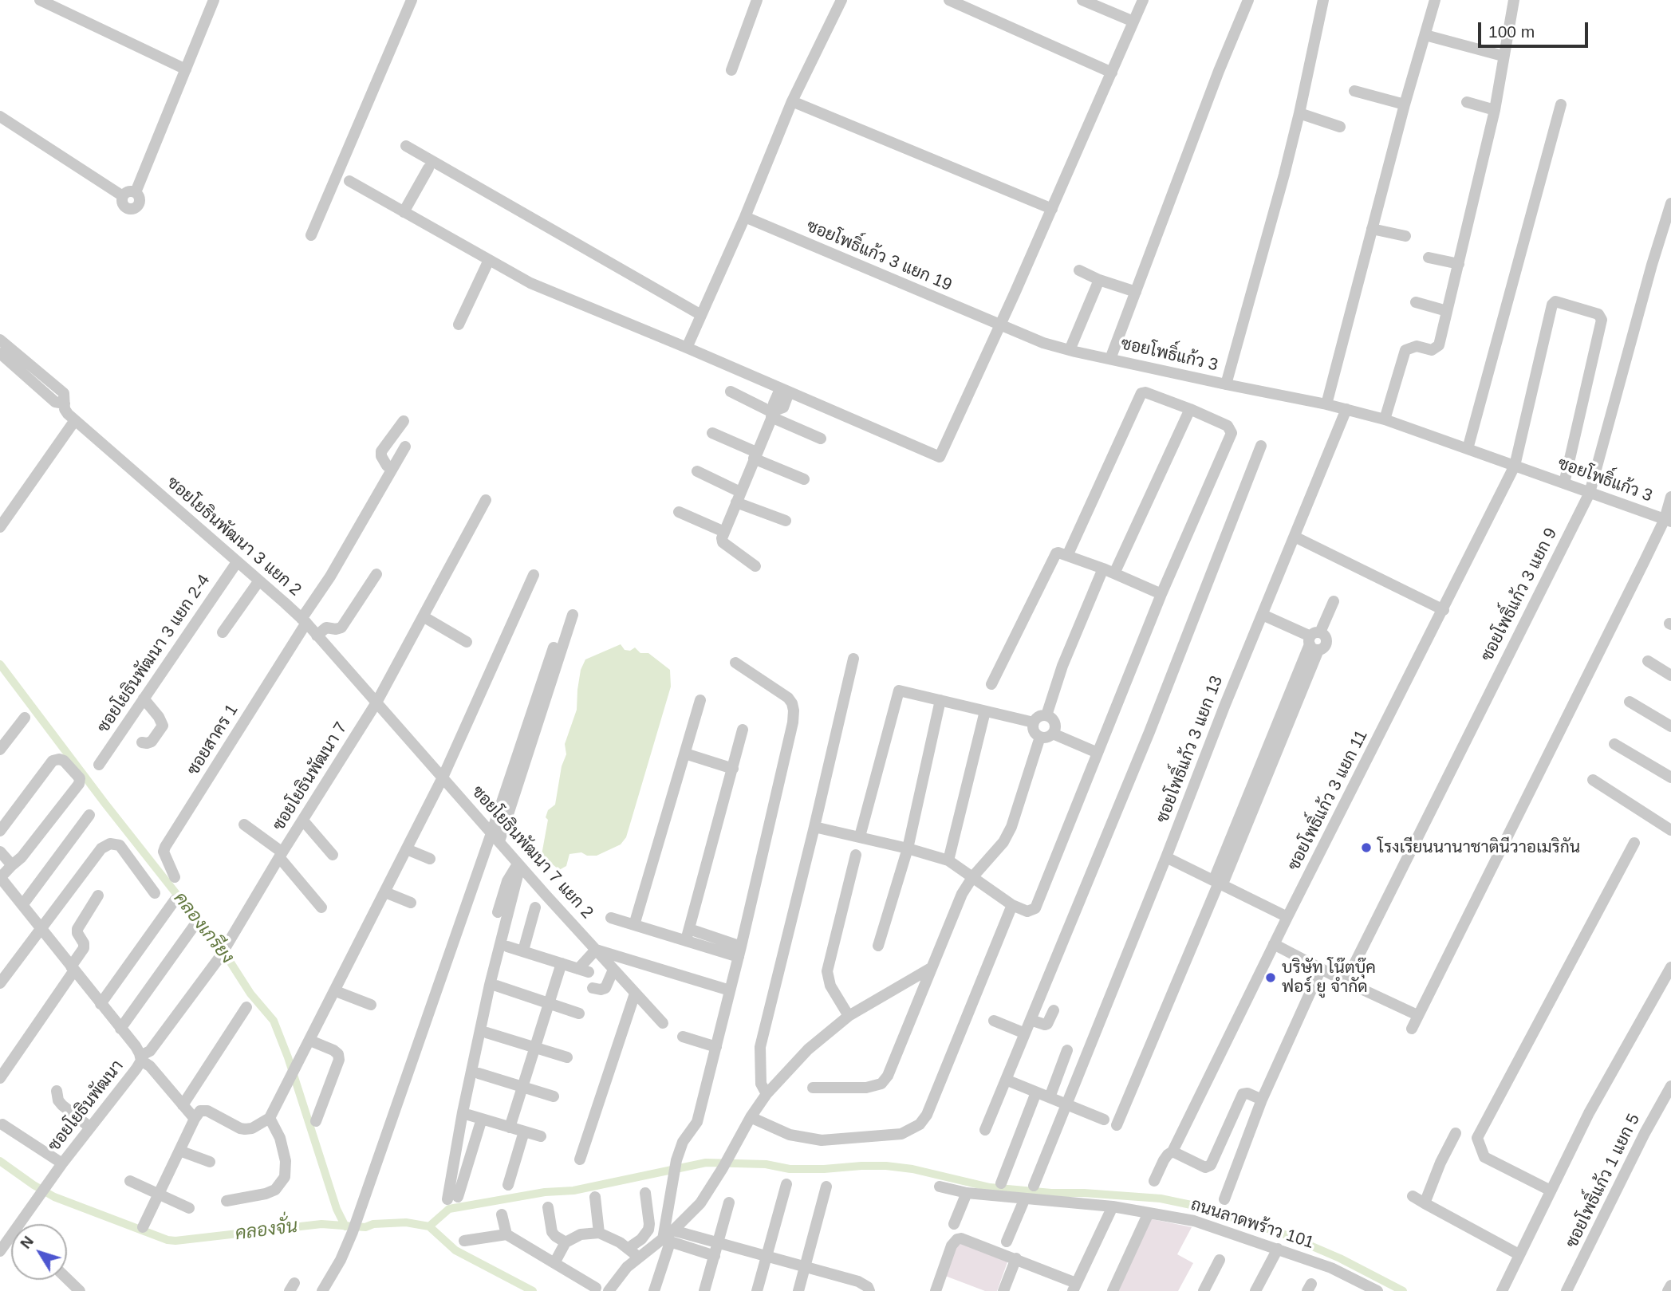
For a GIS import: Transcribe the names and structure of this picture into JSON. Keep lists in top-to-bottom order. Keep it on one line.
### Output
{"streets":{"street":["ซอยโพธิ์แก้ว 3 แยก 19","ซอยโพธิ์แก้ว 3","ซอยโยธินพัฒนา 3 แยก 2","ซอยโพธิ์แก้ว 3 แยก 9","ซอยโยธินพัฒนา 3 แยก 2-4","ซอยสาคร 1","ซอยโพธิ์แก้ว 3 แยก 13","ซอยโยธินพัฒนา 7","ซอยโพธิ์แก้ว 3 แยก 11","ซอยโยธินพัฒนา 7 แยก 2","ซอยโยธินพัฒนา","ซอยโพธิ์แก้ว 1 แยก 5","ถนนลาดพร้าว 101"]},"crossings":[["ซอยโพธิ์แก้ว 3 แยก 19","ซอยโพธิ์แก้ว 3"],["ซอยโพธิ์แก้ว 3","ซอยโพธิ์แก้ว 3 แยก 9"],["ซอยโพธิ์แก้ว 3","ซอยโพธิ์แก้ว 3 แยก 13"],["ซอยโพธิ์แก้ว 3","ซอยโพธิ์แก้ว 3 แยก 11"],["ซอยโยธินพัฒนา 3 แยก 2","ซอยโยธินพัฒนา 3 แยก 2-4"],["ซอยโยธินพัฒนา 3 แยก 2","ซอยสาคร 1"],["ซอยโยธินพัฒนา 3 แยก 2","ซอยโยธินพัฒนา 7"],["ซอยโยธินพัฒนา 3 แยก 2","ซอยโยธินพัฒนา 7 แยก 2"],["ซอยโยธินพัฒนา 7","ซอยโยธินพัฒนา 7 แยก 2"],["ซอยโยธินพัฒนา 7","ซอยโยธินพัฒนา"]],"water":["คลองเกรียง","คลองจั่น"],"places":["โรงเรียนนานาชาตินีวาอเมริกัน","บริษัท โน๊ตบุ๊ค ฟอร์ ยู จำกัด"],"scale_bar":"100 m","north":"top left"}
